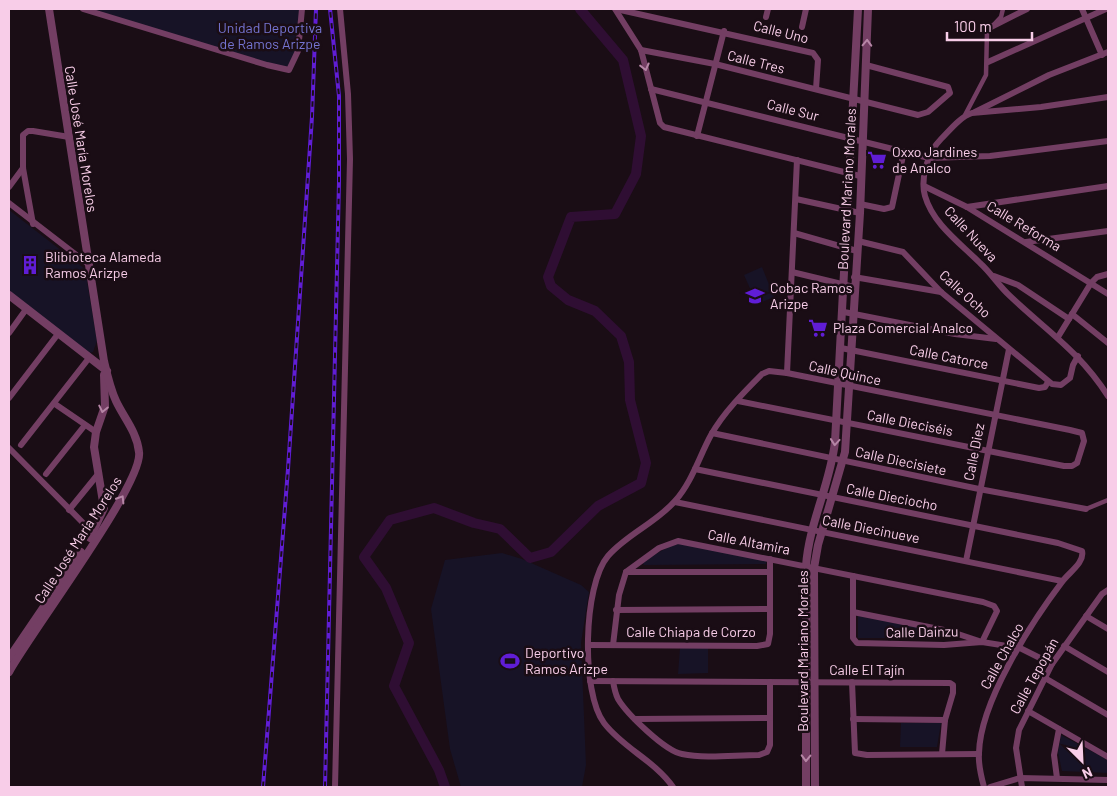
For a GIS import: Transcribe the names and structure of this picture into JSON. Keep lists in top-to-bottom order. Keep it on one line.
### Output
{"streets":{"street":["Calle Uno","Calle Tres","Calle Sur","Calle José María Morelos","Boulevard Mariano Morales","Calle Reforma","Calle Nueva","Calle Ocho","Calle Catorce","Calle Quince","Calle Dieciséis","Calle Diez","Calle Diecisiete","Calle Dieciocho","Calle Diecinueve","Calle Altamira","Calle Chiapa de Corzo","Calle Dainzu","Calle Chalco","Calle El Tajín","Calle Tepopán"]},"crossings":[["Calle Uno","Calle Tres"],["Calle Tres","Boulevard Mariano Morales"],["Calle Sur","Boulevard Mariano Morales"],["Calle Sur","Calle Nueva"],["Boulevard Mariano Morales","Calle Ocho"],["Boulevard Mariano Morales","Calle Catorce"],["Boulevard Mariano Morales","Calle Quince"],["Boulevard Mariano Morales","Calle Dieciséis"],["Boulevard Mariano Morales","Calle Diecisiete"],["Boulevard Mariano Morales","Calle Dieciocho"],["Boulevard Mariano Morales","Calle Diecinueve"],["Boulevard Mariano Morales","Calle Altamira"],["Boulevard Mariano Morales","Calle El Tajín"],["Calle Reforma","Calle Nueva"],["Calle Ocho","Calle Catorce"],["Calle Ocho","Calle Diez"],["Calle Catorce","Calle Diez"],["Calle Quince","Calle Dieciséis"],["Calle Quince","Calle Diez"],["Calle Quince","Calle Diecisiete"],["Calle Quince","Calle Dieciocho"],["Calle Quince","Calle Diecinueve"],["Calle Quince","Calle Chiapa de Corzo"],["Calle Quince","Calle El Tajín"],["Calle Dieciséis","Calle Diez"],["Calle Diez","Calle Diecisiete"],["Calle Diez","Calle Dieciocho"],["Calle Diez","Calle Diecinueve"],["Calle Dieciocho","Calle Chalco"],["Calle Diecinueve","Calle Chalco"],["Calle Altamira","Calle Chiapa de Corzo"],["Calle Altamira","Calle Dainzu"],["Calle Dainzu","Calle Chalco"],["Calle Dainzu","Calle Tepopán"]],"parks":["Unidad Deportiva de Ramos Arizpe"],"places":{"supermarket":["Oxxo Jardines de Analco","Plaza Comercial Analco"],"building":["Blibioteca Alameda Ramos Arizpe"],"school or university":["Cobac Ramos Arizpe"],"sports":["Deportivo Ramos Arizpe"]},"scale_bar":"100 m","north":"bottom right"}
